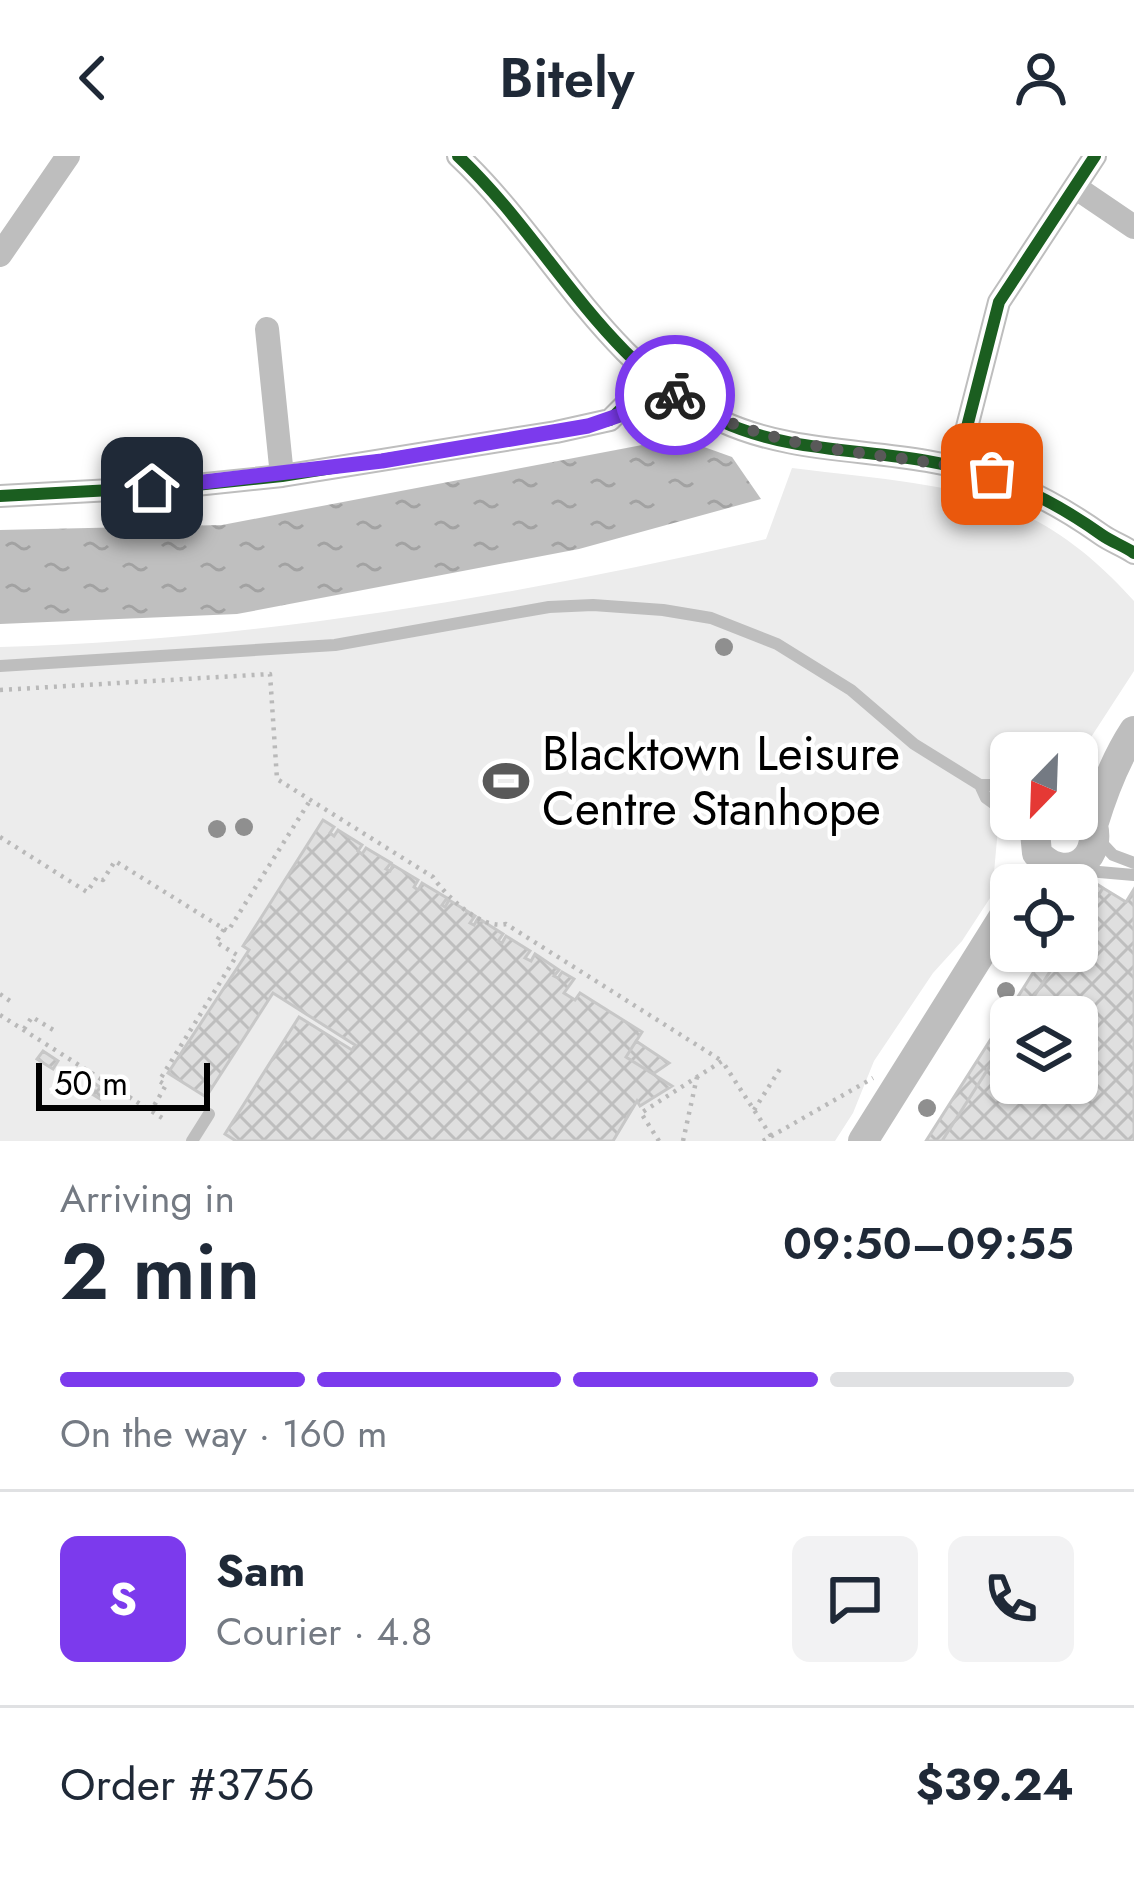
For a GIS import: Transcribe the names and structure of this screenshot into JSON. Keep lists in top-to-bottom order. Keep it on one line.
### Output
{"places":{"sports":["Blacktown Leisure Centre Stanhope"]},"scale_bar":"50 m","north":"bottom left","page":{"header":"Bitely","scale":"50 m","heading":["2 min","Arriving in","09:50–09:55"],"panel":["Sam","Courier · 4.8","Order #3756","$39.24"],"bar":"On the way · 160 m","round":"S"}}
